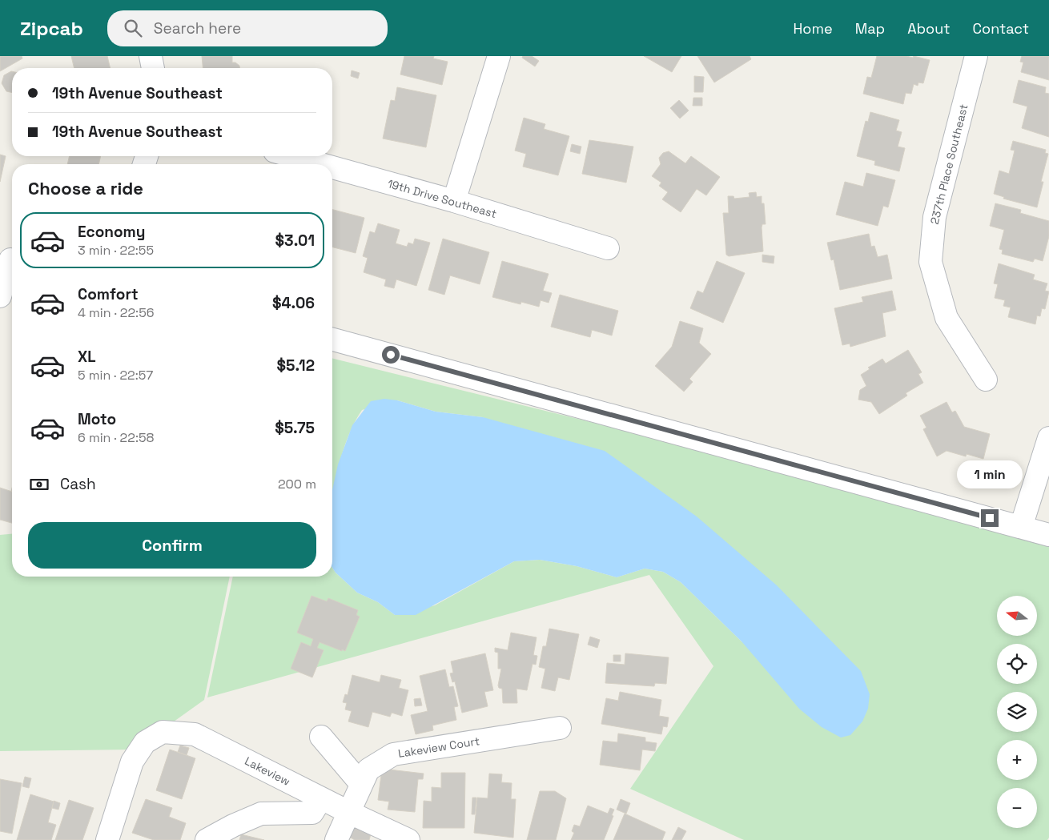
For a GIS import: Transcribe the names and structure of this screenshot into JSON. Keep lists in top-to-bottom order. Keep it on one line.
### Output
{"streets":{"street":["237th Place Southeast","19th Drive Southeast","Lakeview Court","Lakeview"]},"crossings":[["Lakeview Court","Lakeview"]],"north":"left","page":{"header":"Zipcab","search":"Search here","nav":["Home","Map","About","Contact"],"banner":["19th Avenue Southeast","19th Avenue Southeast"],"heading":"Choose a ride","list":[{"name":"Economy","note":"3 min · 22:55","value":"$3.01"},{"name":"Comfort","note":"4 min · 22:56","value":"$4.06"},{"name":"XL","note":"5 min · 22:57","value":"$5.12"},{"name":"Moto","note":"6 min · 22:58","value":"$5.75"}],"bubble":"1 min","pay":["Cash","200 m"],"buttons":"Confirm","map_buttons":["+","−"]}}
